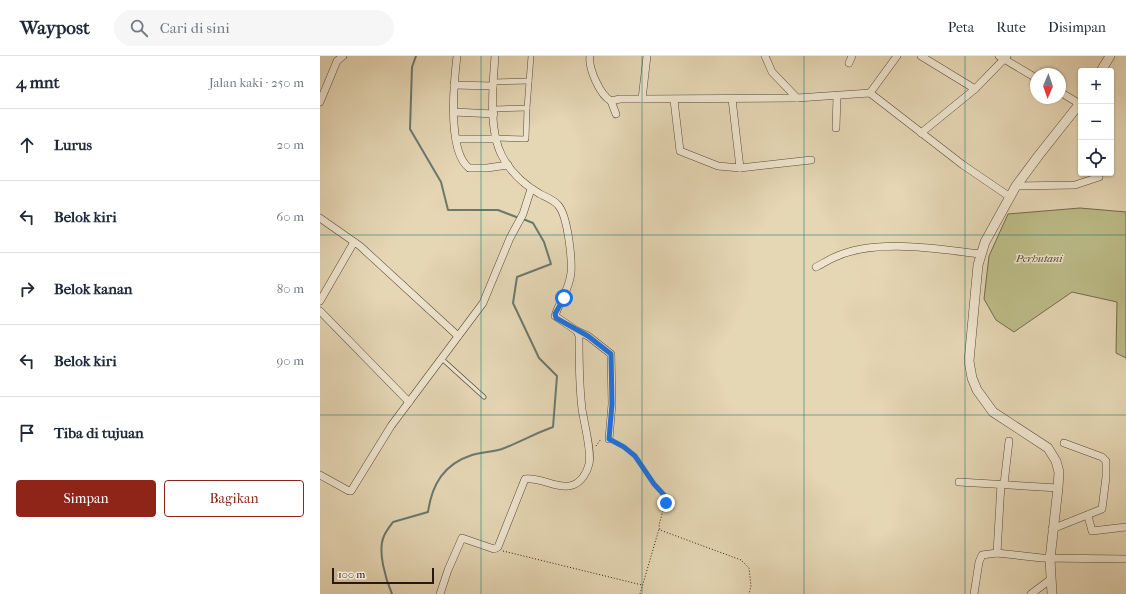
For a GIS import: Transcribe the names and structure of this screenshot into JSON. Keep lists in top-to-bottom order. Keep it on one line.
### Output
{"parks":["Perhutani"],"scale_bar":"100 m","north":"bottom","page":{"header":"Waypost","search":"Cari di sini","nav":["Peta","Rute","Disimpan"],"heading":["4 mnt","Jalan kaki · 250 m"],"map_buttons":["+","−"],"list":[["Lurus","20 m"],["Belok kiri","60 m"],["Belok kanan","80 m"],["Belok kiri","90 m"],"Tiba di tujuan"],"buttons":["Simpan","Bagikan"],"scale":"100 m"}}
